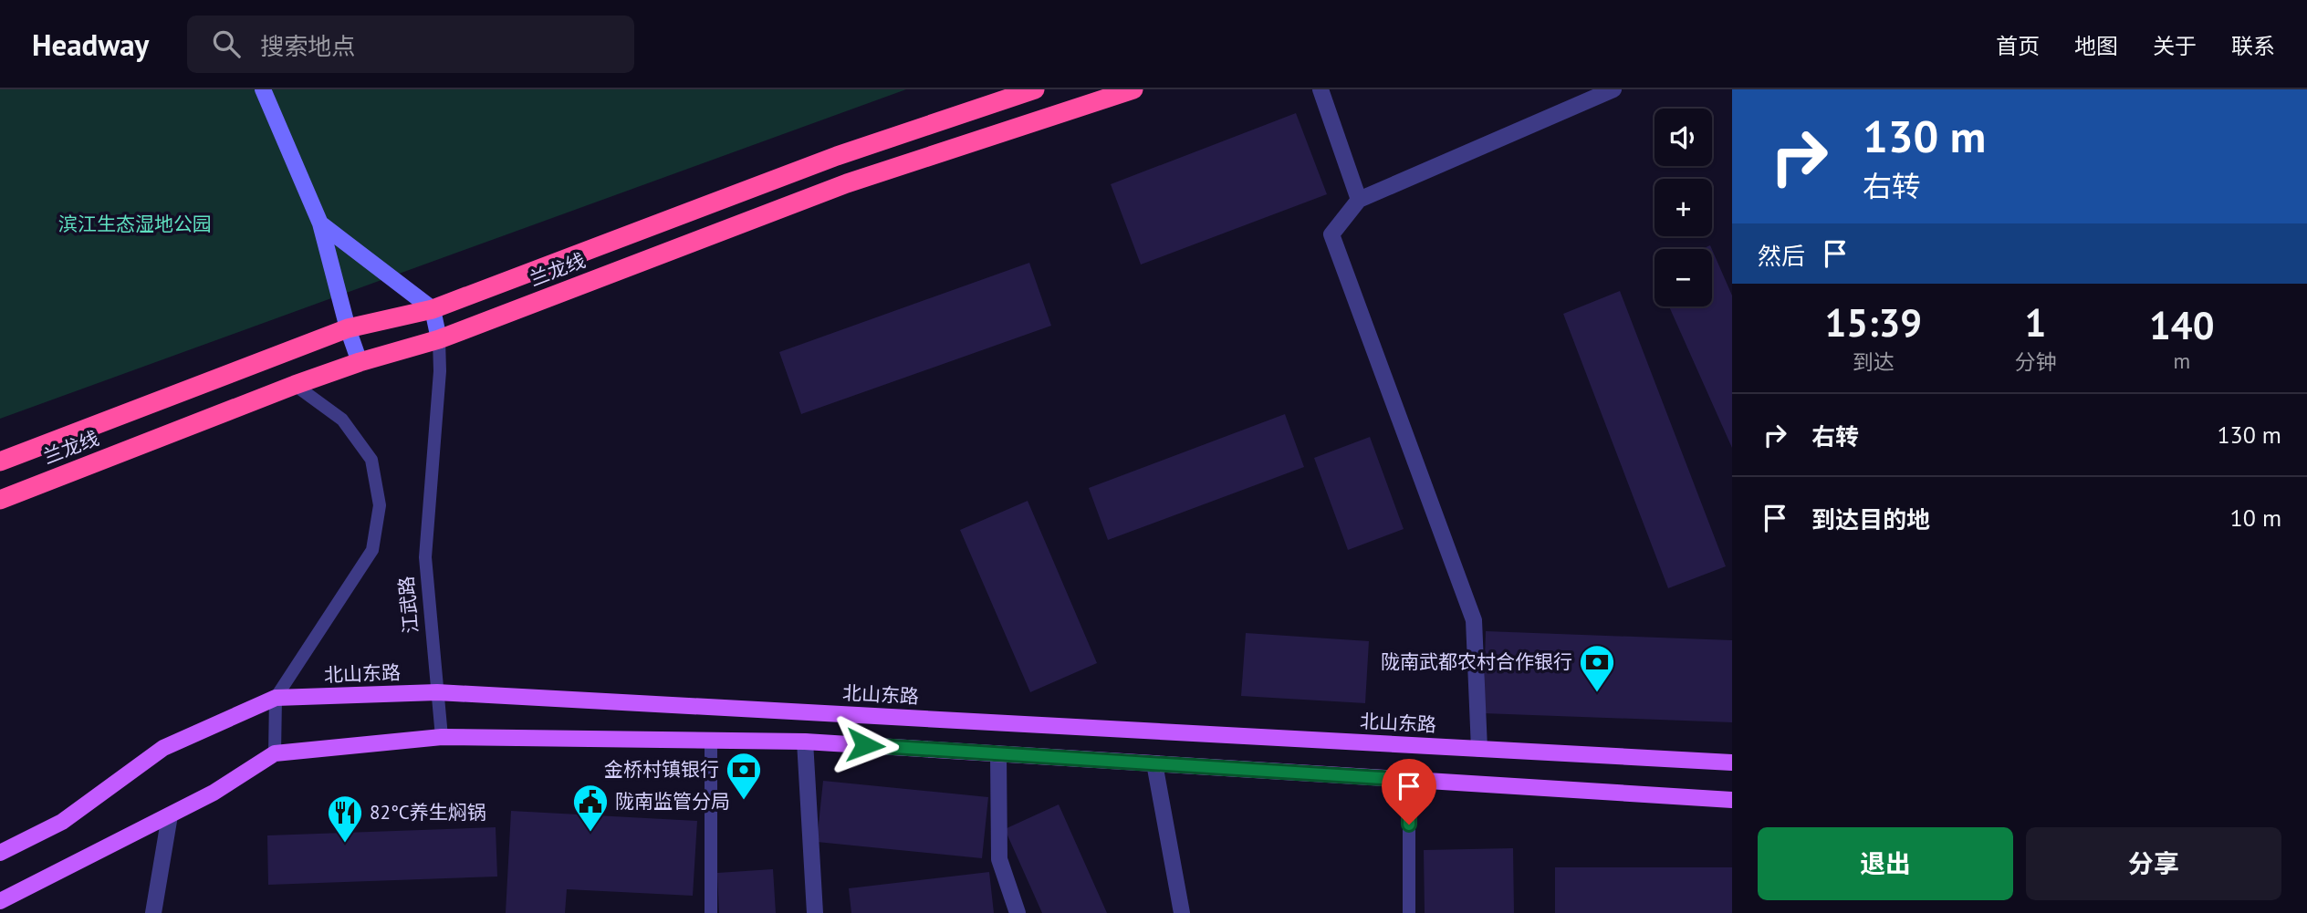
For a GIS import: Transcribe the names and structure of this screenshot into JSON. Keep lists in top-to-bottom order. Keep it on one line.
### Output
{"streets":{"highway":["兰龙线"],"main road":["北山东路"],"lane":["江武路"]},"crossings":[["兰龙线","江武路"],["江武路","北山东路"]],"parks":["滨江生态湿地公园"],"places":{"bank":["陇南武都农村合作银行","金桥村镇银行"],"public building":["陇南监管分局"],"restaurant":["82°C养生焖锅"]},"page":{"header":"Headway","search":"搜索地点","nav":["首页","地图","关于","联系"],"turn":["130 m","右转"],"map_buttons":["+","−"],"then":"然后","eta":["15:39","到达","1","分钟","140","m"],"list":[{"name":"右转","value":"130 m"},{"name":"到达目的地","value":"10 m"}],"buttons":["退出","分享"]}}
